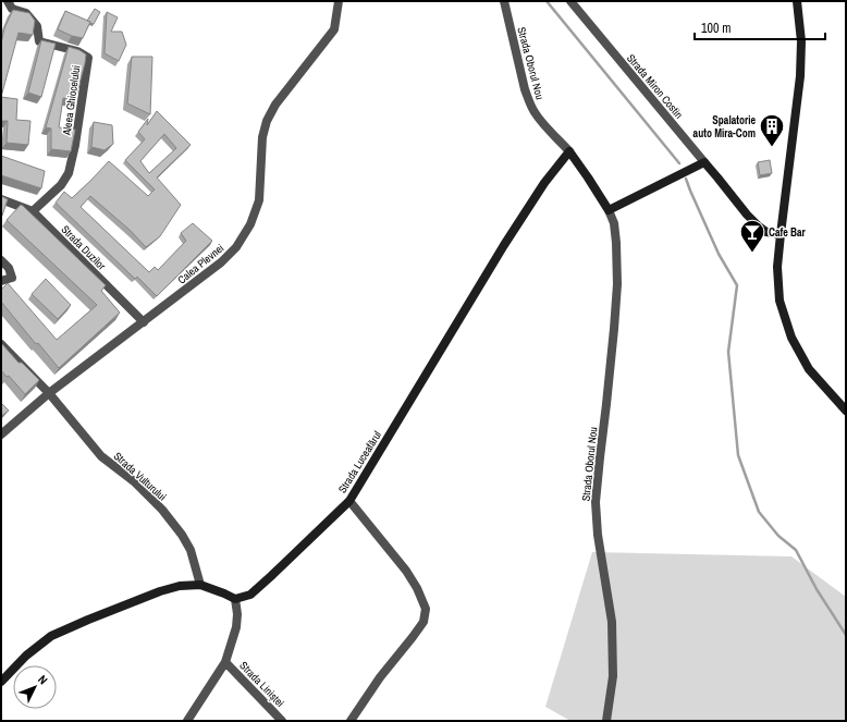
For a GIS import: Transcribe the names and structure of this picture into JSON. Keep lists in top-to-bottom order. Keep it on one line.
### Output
{"streets":{"street":["Strada Oborul Nou","Strada Miron Costin","Aleea Ghiocelului","Strada Duzilor","Calea Plevnei","Strada Luceafărul","Strada Vulturului","Strada Liniștei"]},"crossings":[["Strada Oborul Nou","Strada Luceafărul"],["Aleea Ghiocelului","Strada Duzilor"],["Strada Duzilor","Calea Plevnei"],["Calea Plevnei","Strada Vulturului"]],"places":{"building":["Spalatorie auto Mira-Com"],"bar":["Cafe Bar"]},"scale_bar":"100 m","north":"top right"}
